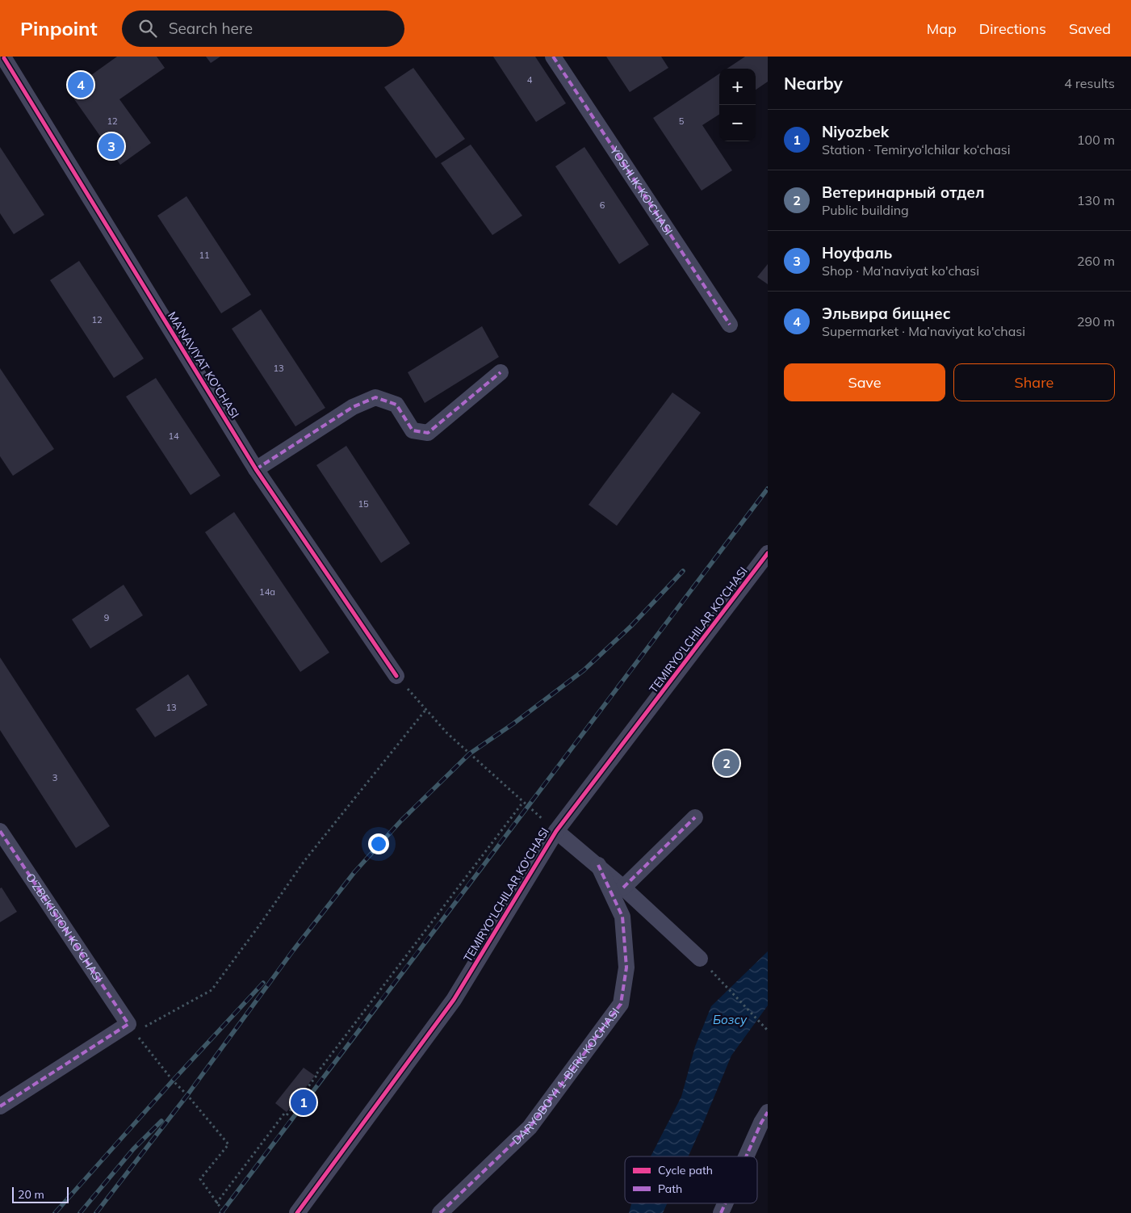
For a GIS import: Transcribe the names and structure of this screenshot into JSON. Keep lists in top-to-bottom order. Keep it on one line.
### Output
{"streets":{"street":["YOSHLIK KO'CHASI","MA’NAVIYAT KO'CHASI","TEMIRYO‘LCHILAR KO‘CHASI","O‘ZBEKISTON KO‘CHASI","DARYOBO‘YI 1-BERK KO‘CHASI"]},"water":["Бозсу"],"house_numbers":["4","12","5","6","11","12","13","14","15","14а","9","13","3"],"legend":["Cycle path","Path"],"scale_bar":"20 m","page":{"header":"Pinpoint","search":"Search here","nav":["Map","Directions","Saved"],"heading":["Nearby","4 results"],"map_buttons":["+","−"],"pins":["4","3","2","1"],"list":[{"mark":"1","name":"Niyozbek","note":"Station · Temiryo‘lchilar ko‘chasi","value":"100 m"},{"mark":"2","name":"Ветеринарный отдел","note":"Public building","value":"130 m"},{"mark":"3","name":"Ноуфаль","note":"Shop · Ma’naviyat ko'chasi","value":"260 m"},{"mark":"4","name":"Эльвира бищнес","note":"Supermarket · Ma’naviyat ko'chasi","value":"290 m"}],"buttons":["Save","Share"],"scale":"20 m"}}
